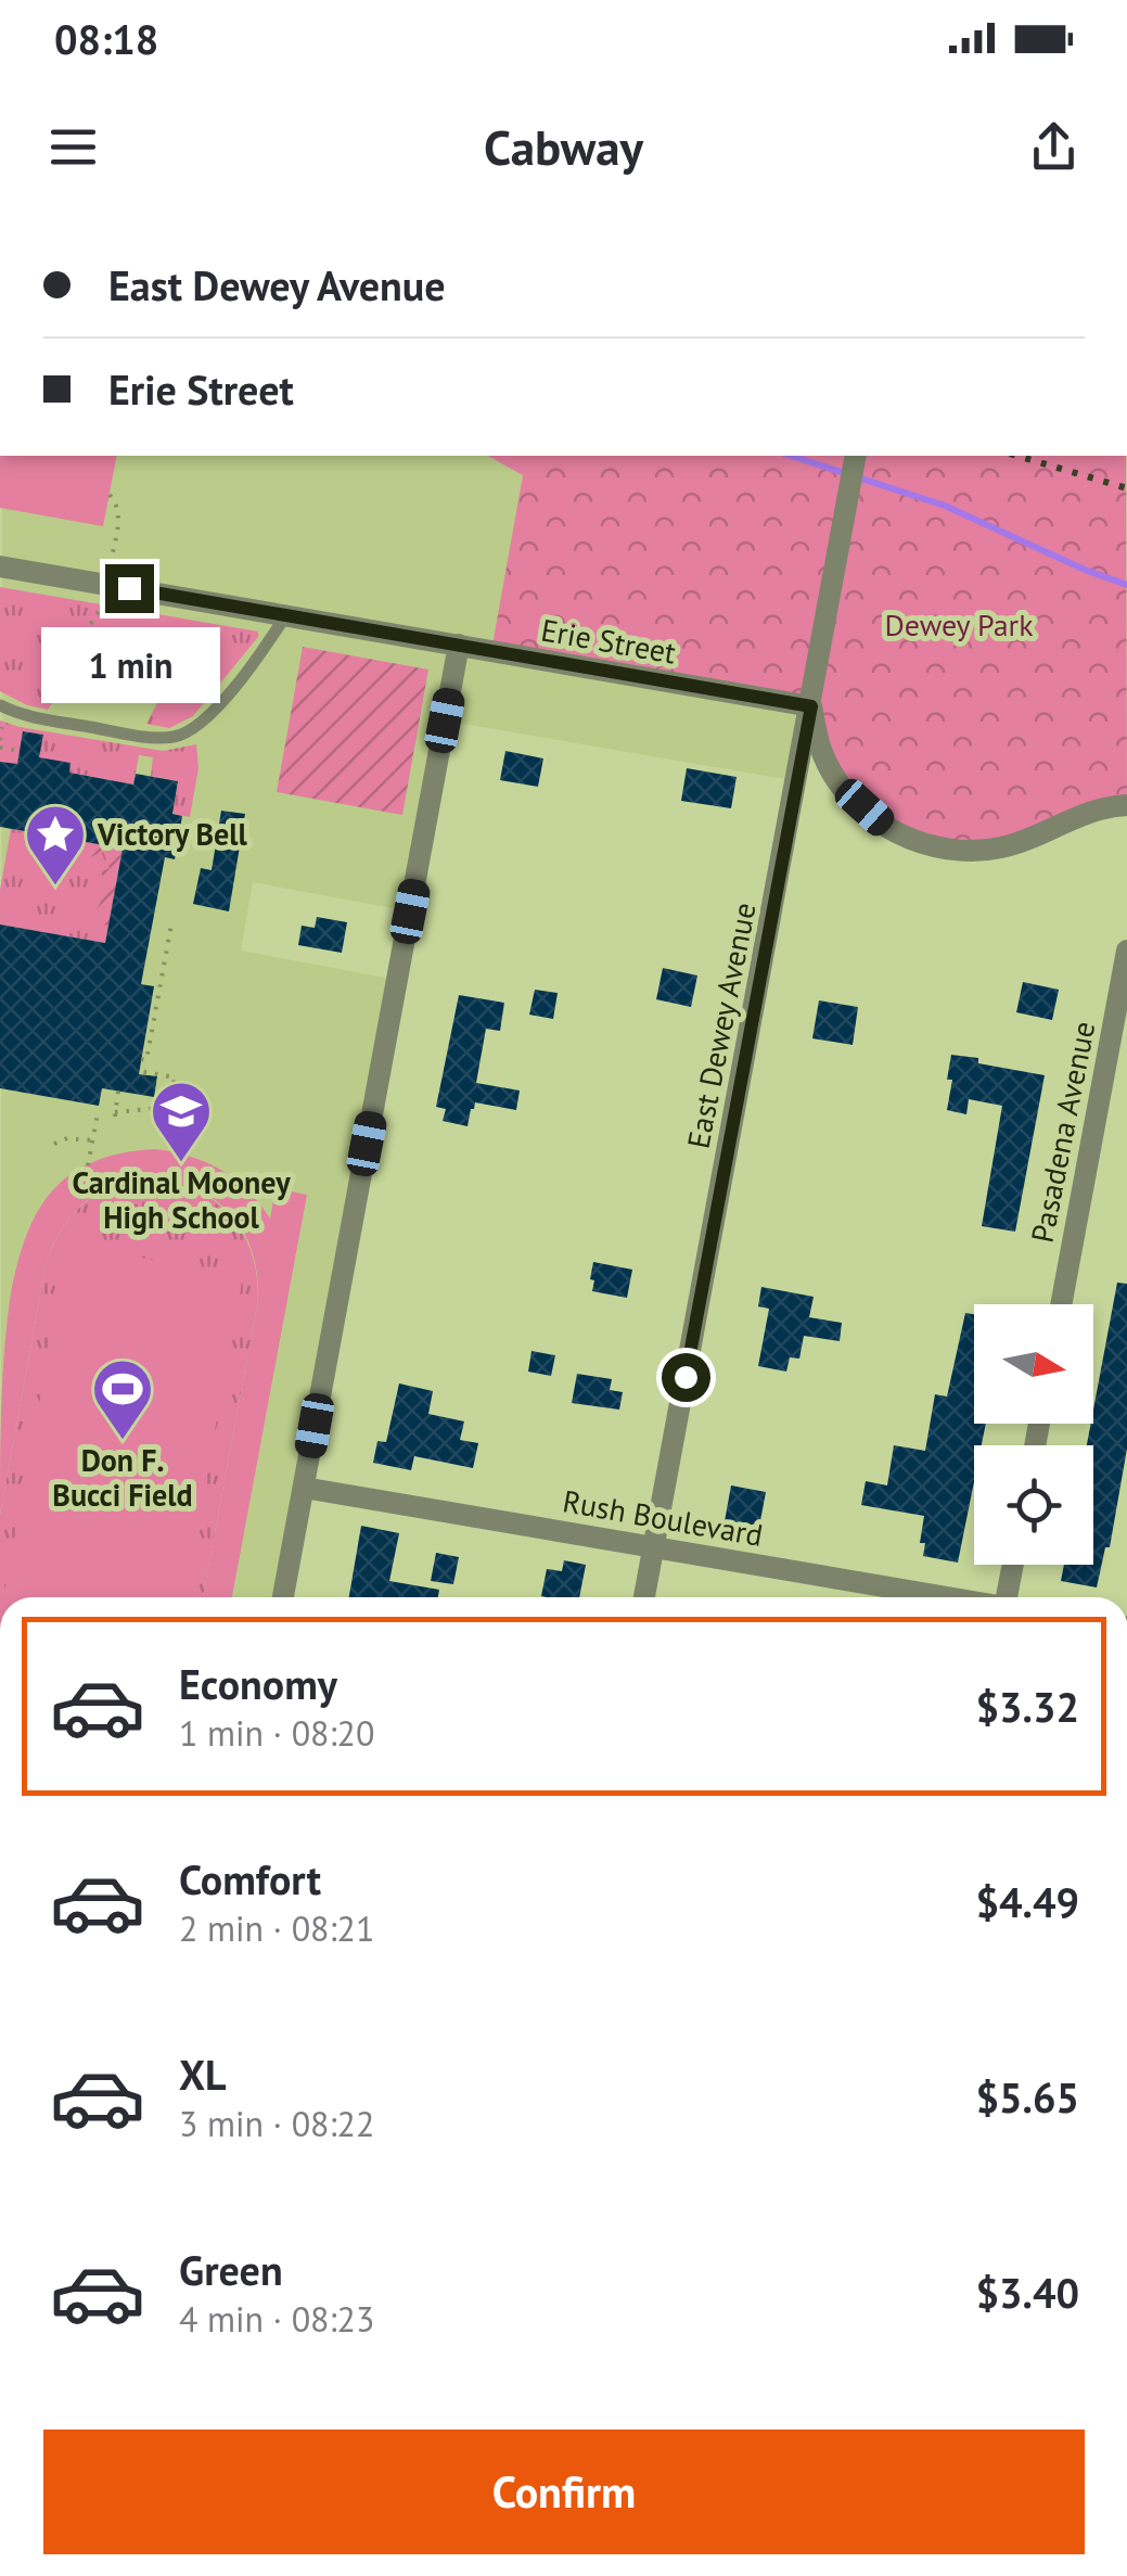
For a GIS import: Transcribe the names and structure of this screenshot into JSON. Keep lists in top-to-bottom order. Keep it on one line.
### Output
{"streets":{"street":["Erie Street","East Dewey Avenue","Pasadena Avenue","Rush Boulevard"]},"crossings":[["Erie Street","East Dewey Avenue"],["East Dewey Avenue","Rush Boulevard"]],"parks":["Dewey Park"],"places":{"place":["Victory Bell"],"school or university":["Cardinal Mooney High School"],"sports":["Don F. Bucci Field"]},"north":"right","page":{"status":"08:18","header":"Cabway","banner":["East Dewey Avenue","Erie Street"],"bubble":"1 min","list":[{"name":"Economy","note":"1 min · 08:20","value":"$3.32"},{"name":"Comfort","note":"2 min · 08:21","value":"$4.49"},{"name":"XL","note":"3 min · 08:22","value":"$5.65"},{"name":"Green","note":"4 min · 08:23","value":"$3.40"}],"buttons":"Confirm"}}
